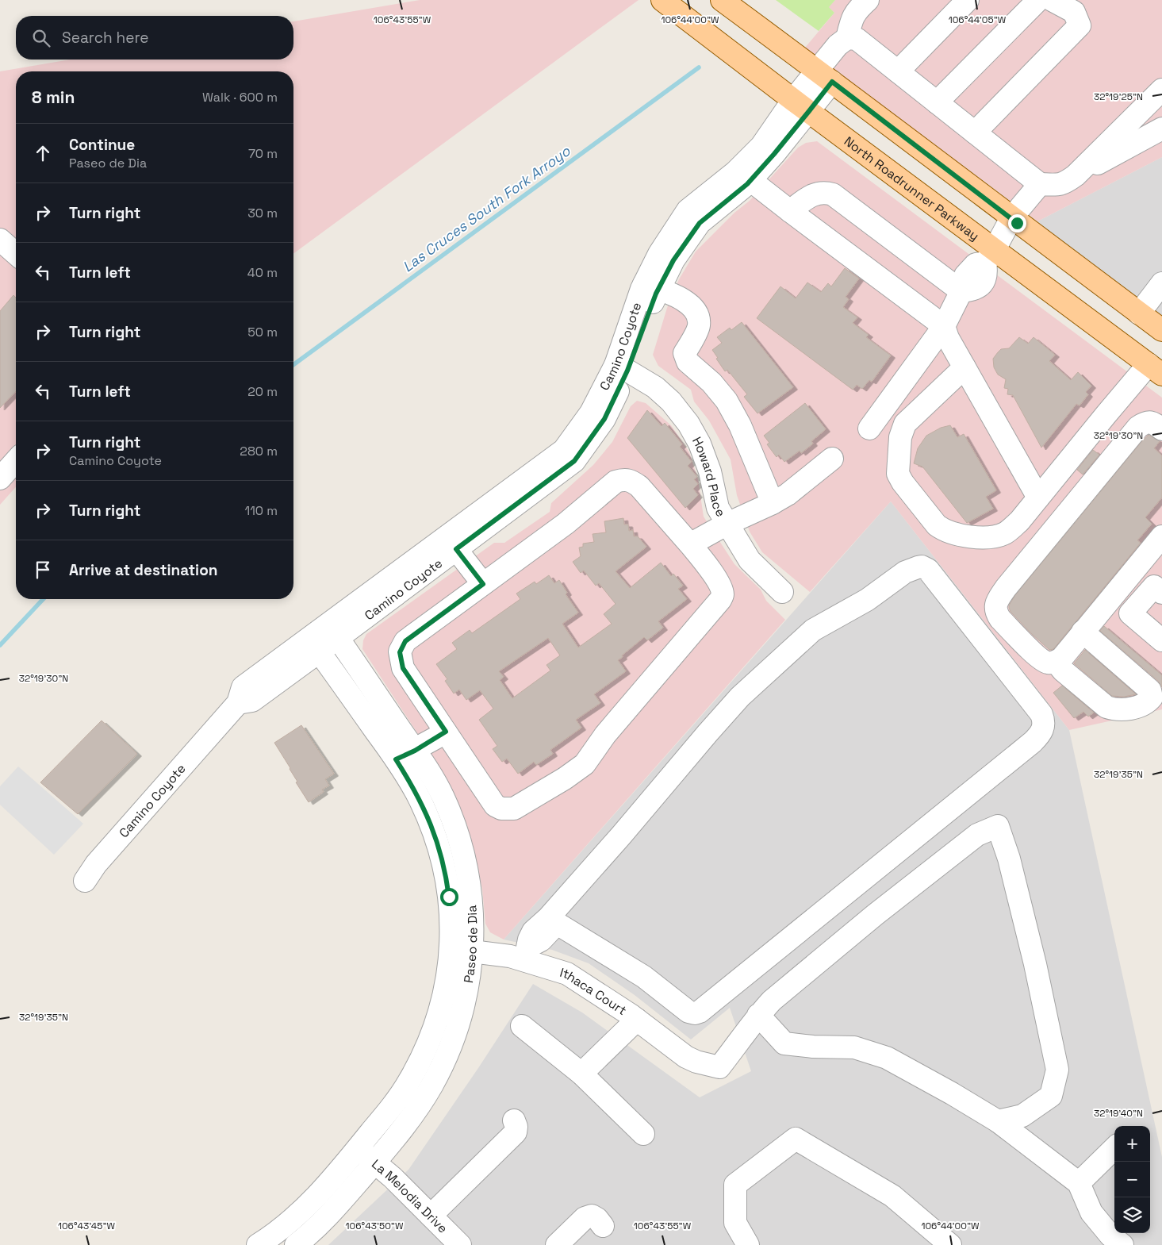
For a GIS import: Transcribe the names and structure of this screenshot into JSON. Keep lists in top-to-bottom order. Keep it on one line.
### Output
{"streets":{"main road":["North Roadrunner Parkway"],"street":["Camino Coyote","Howard Place","Paseo de Dia","Ithaca Court","La Melodia Drive"]},"crossings":[["North Roadrunner Parkway","Camino Coyote"],["Camino Coyote","Howard Place"],["Camino Coyote","Paseo de Dia"],["Paseo de Dia","Ithaca Court"],["Paseo de Dia","La Melodia Drive"]],"water":["Las Cruces South Fork Arroyo"],"page":{"search":"Search here","heading":["8 min","Walk · 600 m"],"list":[["Continue","Paseo de Dia","70 m"],["Turn right","30 m"],["Turn left","40 m"],["Turn right","50 m"],["Turn left","20 m"],["Turn right","Camino Coyote","280 m"],["Turn right","110 m"],"Arrive at destination"],"map_buttons":["+","−"]},"coordinates":["106°43'55\"W","106°44'00\"W","106°44'05\"W","32°19'25\"N","32°19'30\"N","32°19'35\"N","32°19'40\"N","106°43'45\"W","106°43'50\"W"]}
